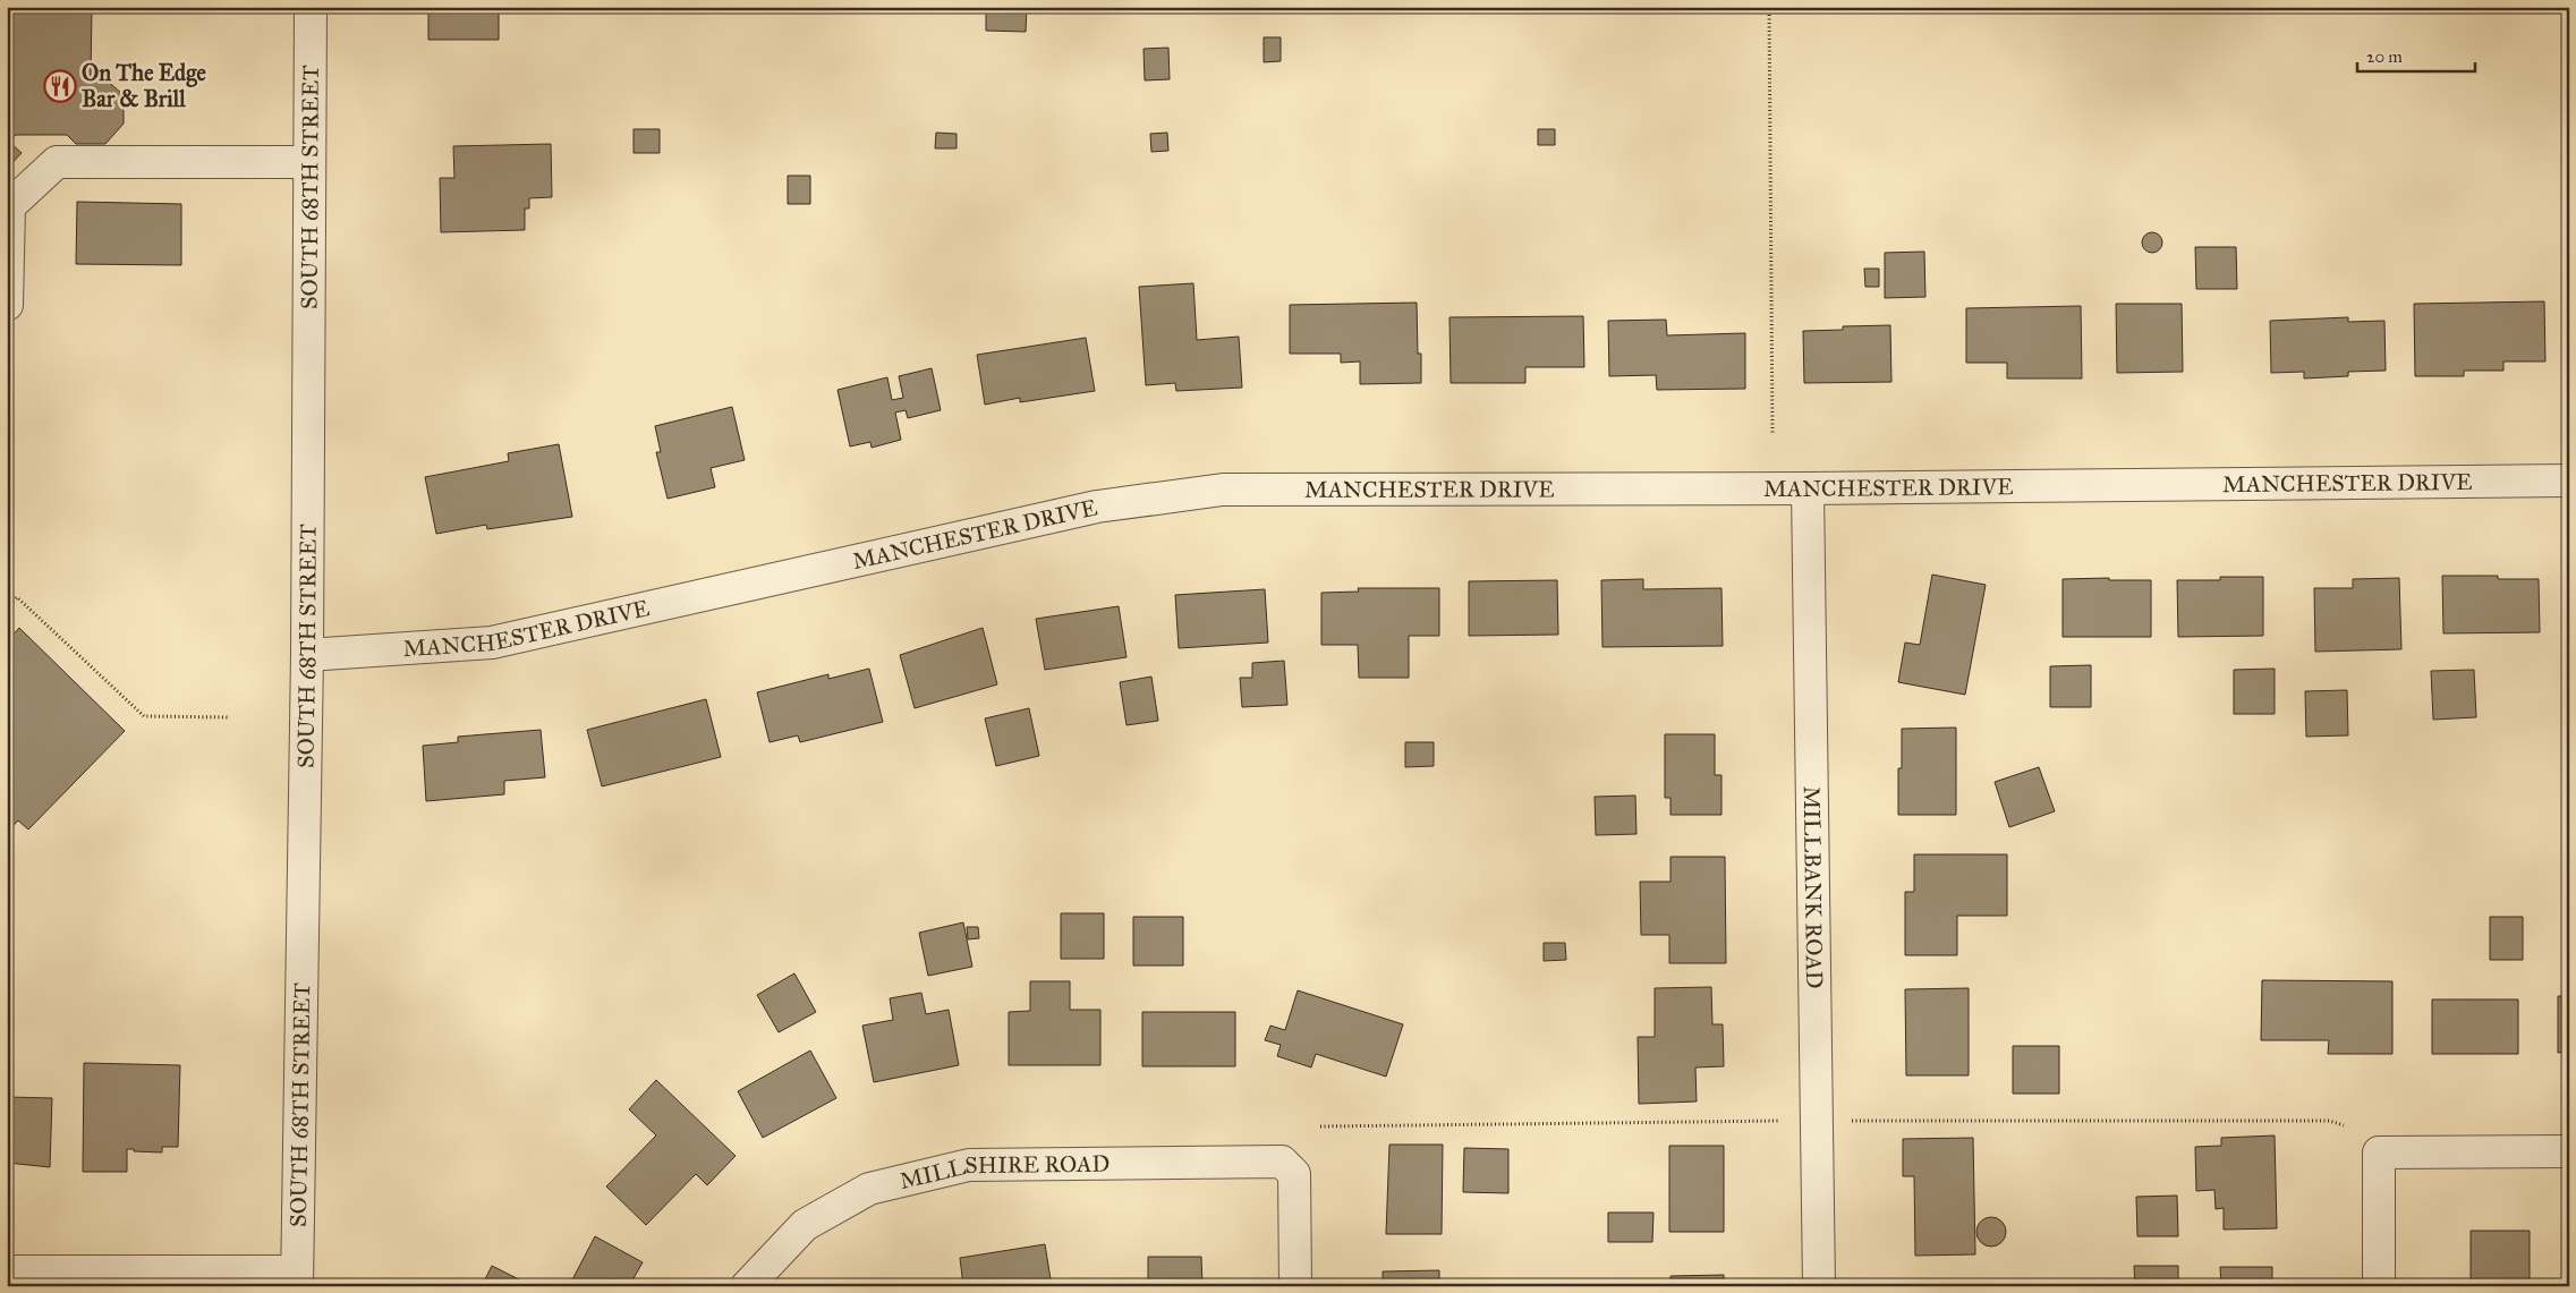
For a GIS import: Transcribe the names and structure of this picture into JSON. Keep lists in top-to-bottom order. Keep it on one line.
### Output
{"streets":{"street":["SOUTH 68TH STREET","MANCHESTER DRIVE","MILLBANK ROAD","MILLSHIRE ROAD"]},"crossings":[["SOUTH 68TH STREET","MANCHESTER DRIVE"],["MANCHESTER DRIVE","MILLBANK ROAD"]],"places":{"restaurant":["On The Edge Bar & Brill"]},"scale_bar":"20 m"}
